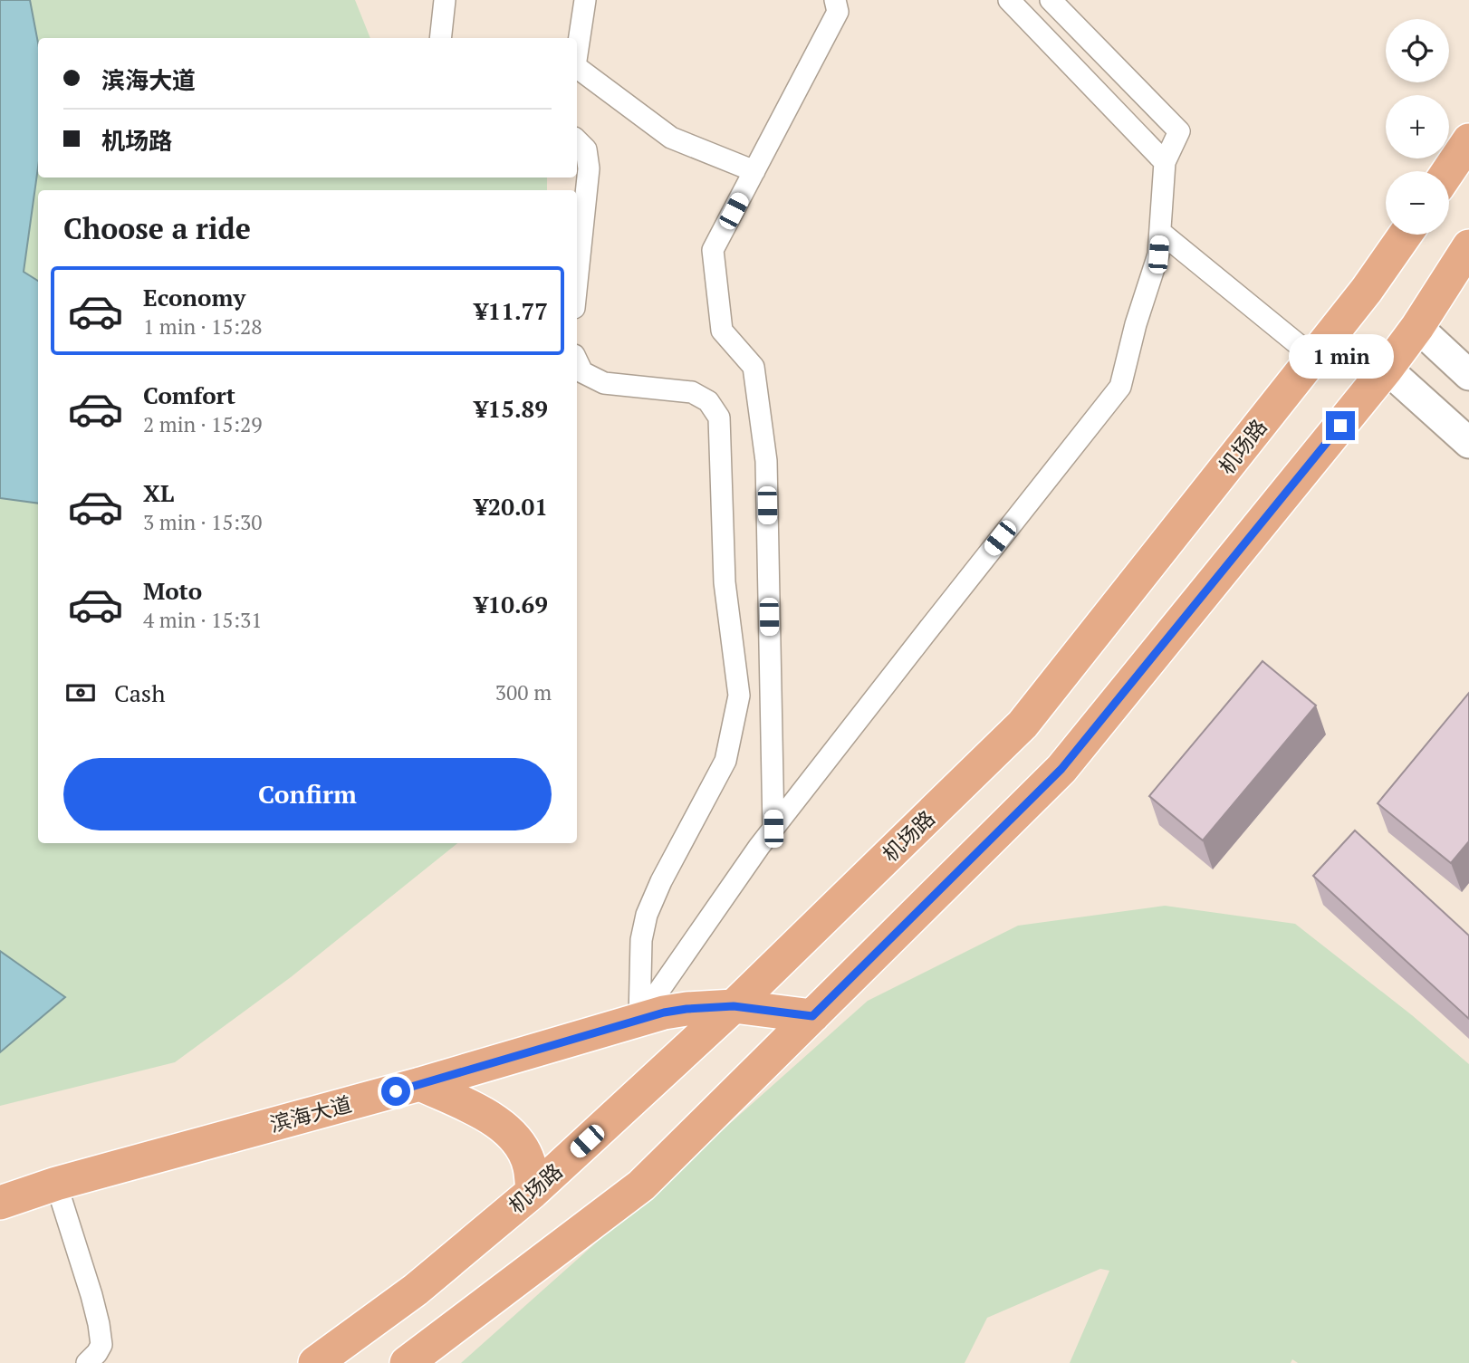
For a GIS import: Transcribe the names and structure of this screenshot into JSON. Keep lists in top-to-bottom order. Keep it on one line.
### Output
{"streets":{"main road":["机场路","滨海大道"]},"crossings":[["机场路","滨海大道"]],"page":{"map_buttons":["+","−"],"banner":["滨海大道","机场路"],"heading":"Choose a ride","list":[{"name":"Economy","note":"1 min · 15:28","value":"¥11.77"},{"name":"Comfort","note":"2 min · 15:29","value":"¥15.89"},{"name":"XL","note":"3 min · 15:30","value":"¥20.01"},{"name":"Moto","note":"4 min · 15:31","value":"¥10.69"}],"bubble":"1 min","pay":["Cash","300 m"],"buttons":"Confirm"}}
